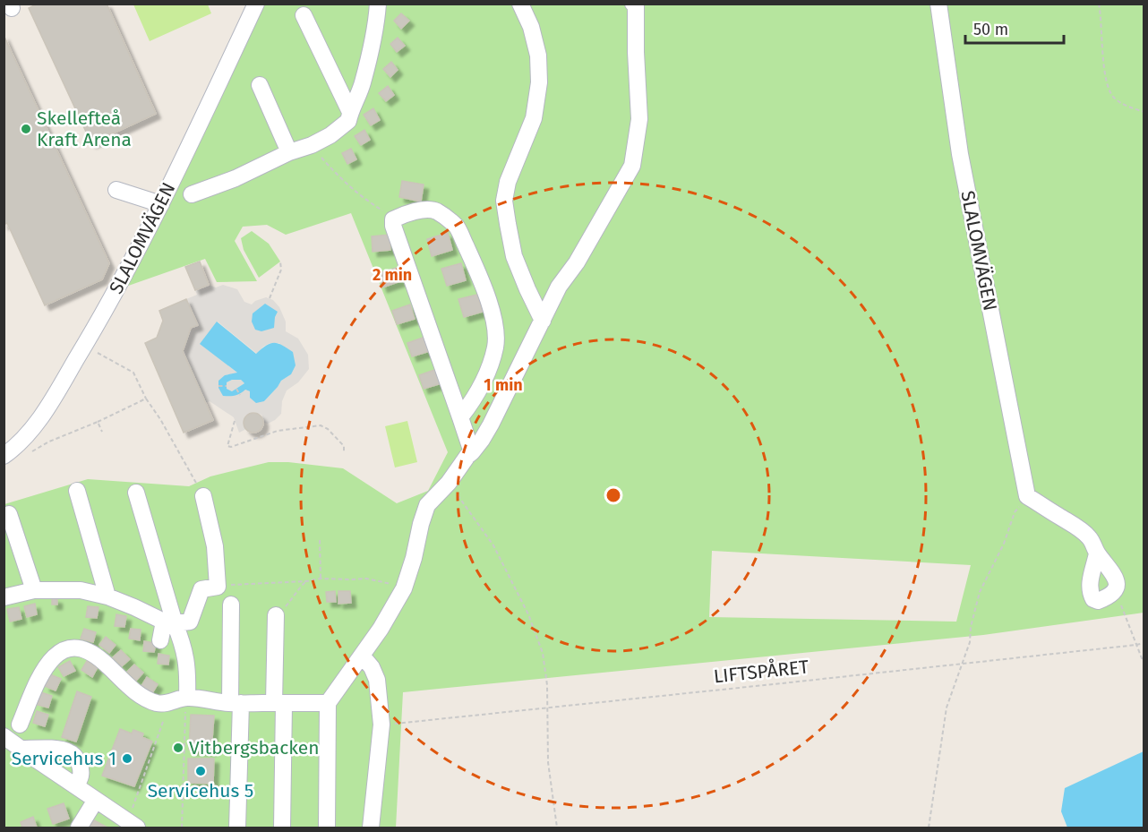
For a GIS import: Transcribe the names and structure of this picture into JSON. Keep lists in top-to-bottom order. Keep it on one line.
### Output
{"streets":{"street":["SLALOMVÄGEN"],"path":["LIFTSPÅRET"]},"places":["Skellefteå Kraft Arena","Vitbergsbacken","Servicehus 1","Servicehus 5"],"scale_bar":"50 m","rings":["2 min","1 min"]}
